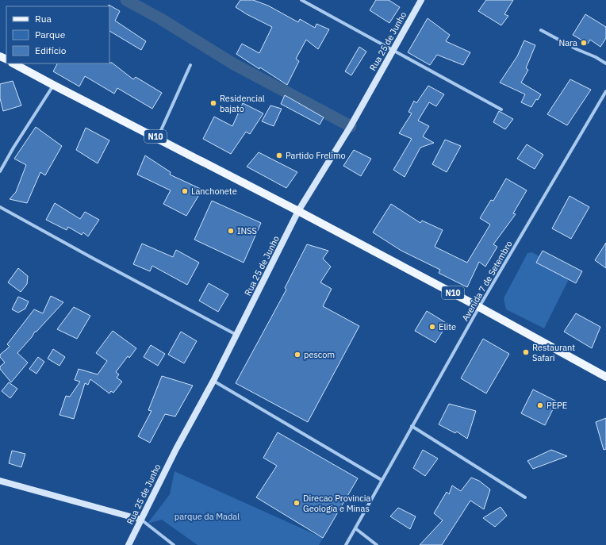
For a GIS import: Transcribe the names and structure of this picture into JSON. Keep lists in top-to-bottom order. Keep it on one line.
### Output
{"streets":{"main road":["N10"],"street":["Rua 25 de Junho","Avenida 7 de Setembro"]},"crossings":[["Rua 25 de Junho","N10"],["N10","Avenida 7 de Setembro"]],"parks":["parque da Madal"],"places":["Nara","Residencial bajato","Partido Frelimo","Lanchonete","INSS","Elite","Restaurant Safari","pescom","PEPE","Direcao Provincia Geologia e Minas"],"legend":["Rua","Parque","Edifício"]}
